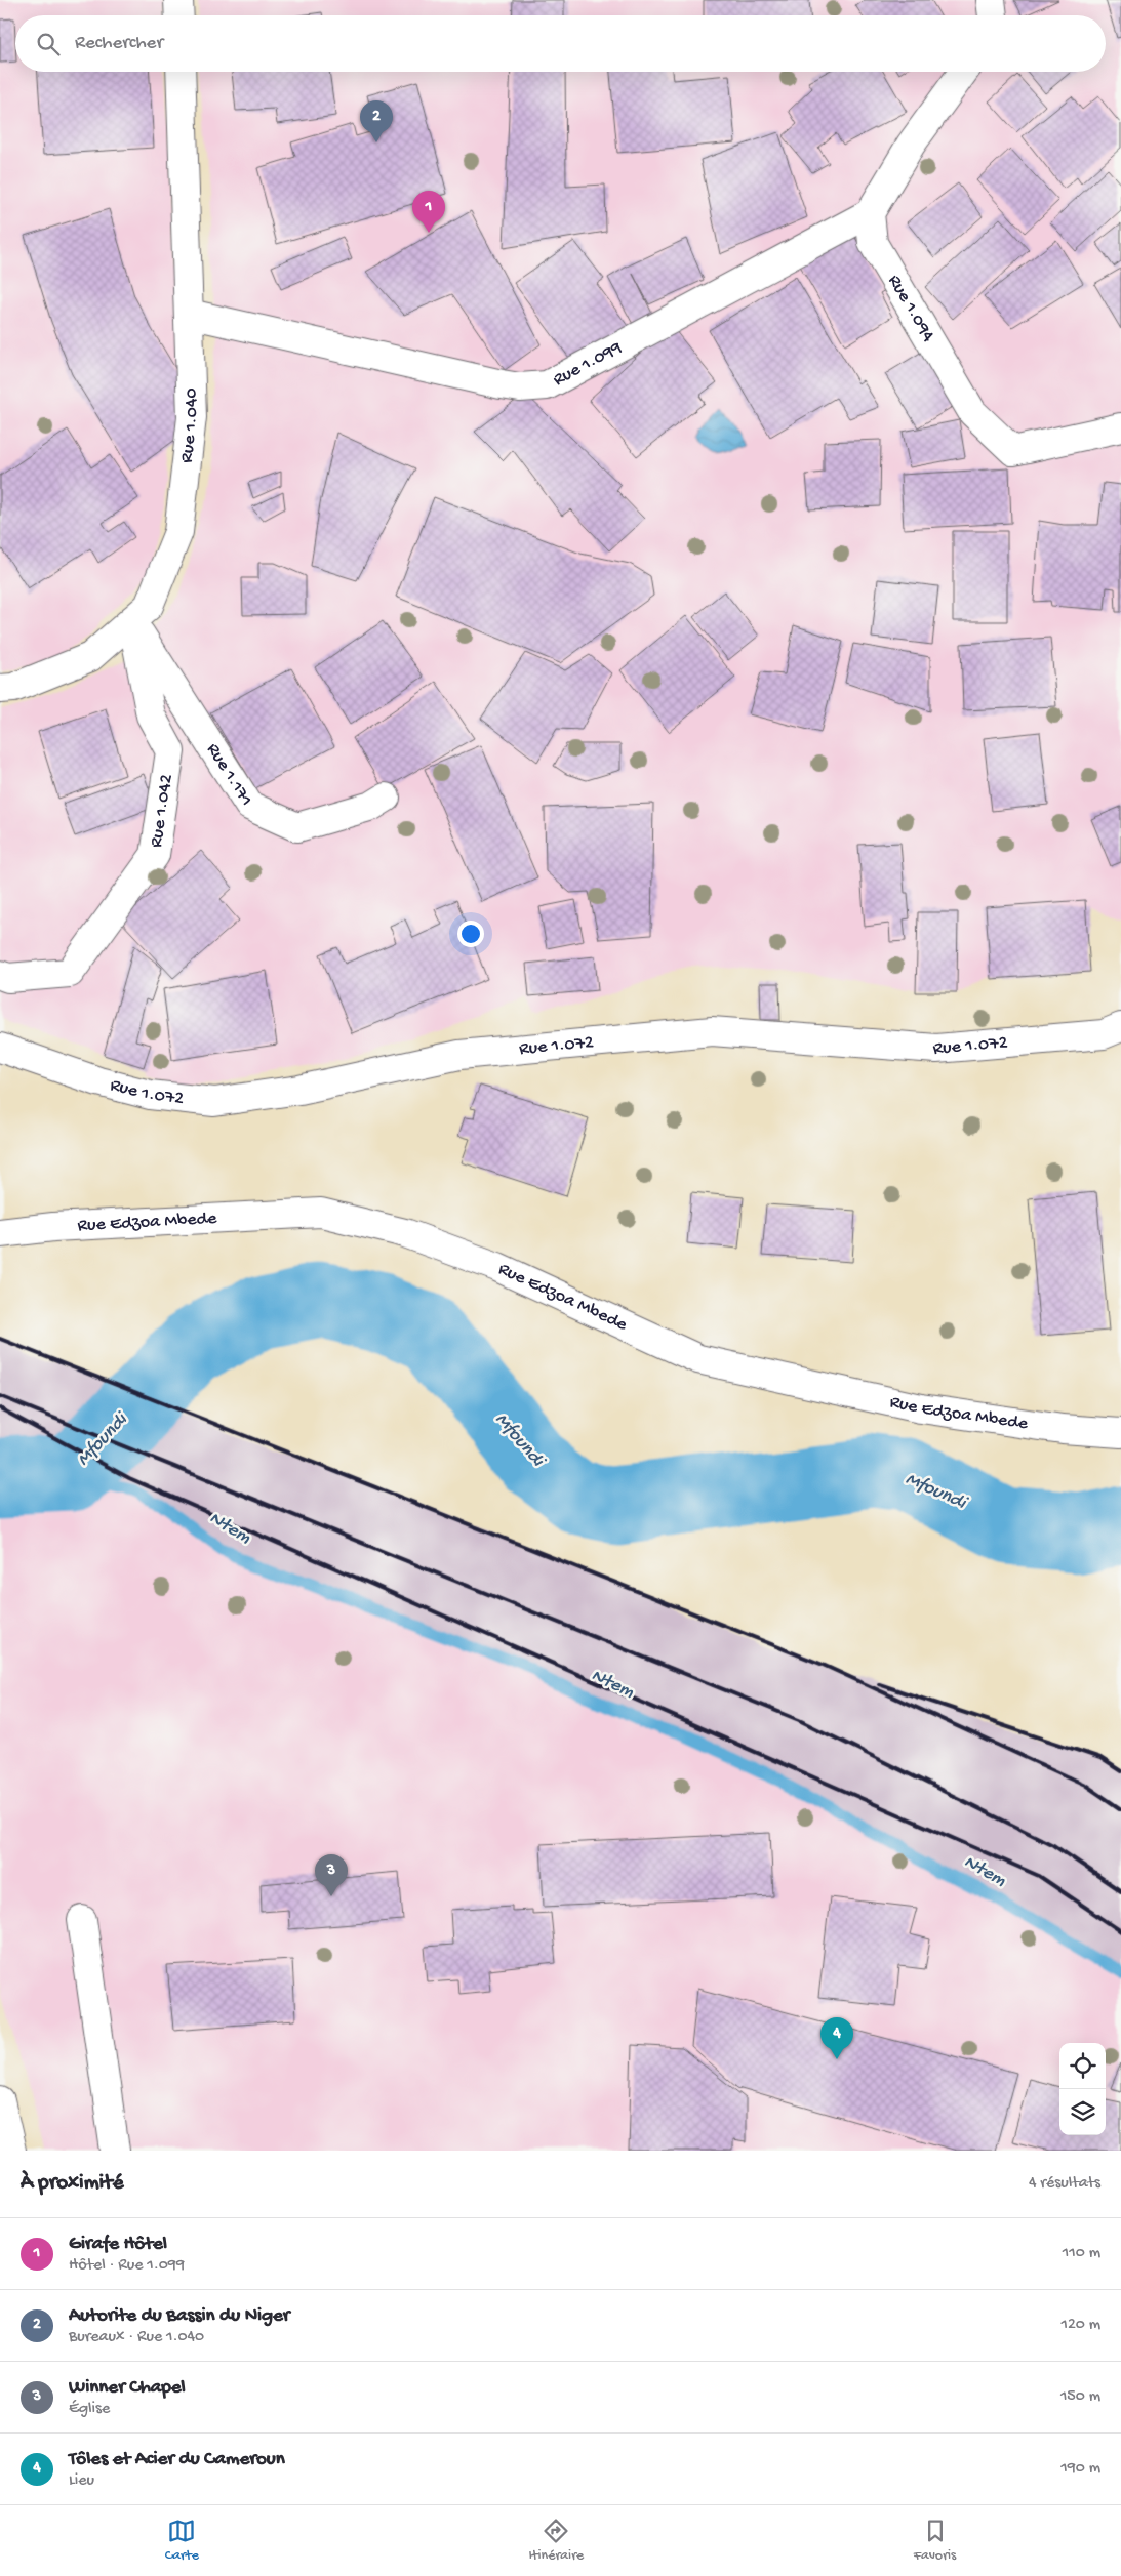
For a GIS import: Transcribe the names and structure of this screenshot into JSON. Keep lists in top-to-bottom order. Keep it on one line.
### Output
{"streets":{"street":["Rue 1.094","Rue 1.099","Rue 1.040","Rue 1.171","Rue 1.042","Rue 1.072","Rue Edzoa Mbede"]},"crossings":[["Rue 1.094","Rue 1.099"],["Rue 1.099","Rue 1.040"],["Rue 1.040","Rue 1.171"],["Rue 1.040","Rue 1.042"],["Rue 1.171","Rue 1.042"]],"water":["Mfoundi","Ntem"],"page":{"search":"Rechercher","pins":["2","1","3","4"],"heading":["À proximité","4 résultats"],"list":[{"mark":"1","name":"Girafe Hôtel","note":"Hôtel · Rue 1.099","value":"110 m"},{"mark":"2","name":"Autorite du Bassin du Niger","note":"Bureaux · Rue 1.040","value":"120 m"},{"mark":"3","name":"Winner Chapel","note":"Église","value":"150 m"},{"mark":"4","name":"Tôles et Acier du Cameroun","note":"Lieu","value":"190 m"}],"nav":["Carte","Itinéraire","Favoris"]}}
